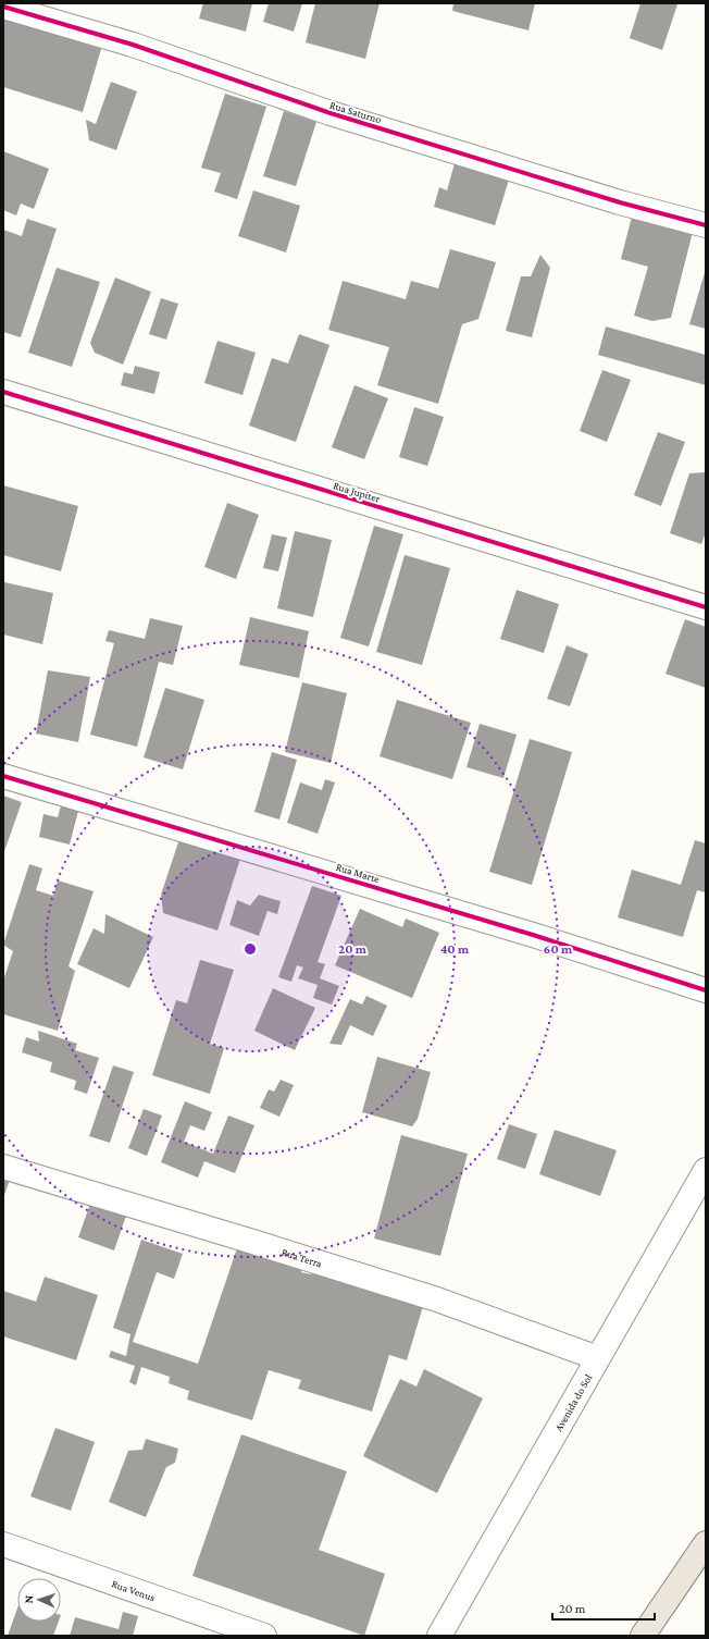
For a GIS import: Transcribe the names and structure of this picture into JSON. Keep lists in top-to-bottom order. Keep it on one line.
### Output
{"streets":{"street":["Rua Saturno","Rua Jupiter","Rua Marte","Rua Terra","Avenida do Sol","Rua Venus"]},"crossings":[["Rua Terra","Avenida do Sol"]],"scale_bar":"20 m","north":"left","rings":["20 m","40 m","60 m"]}
